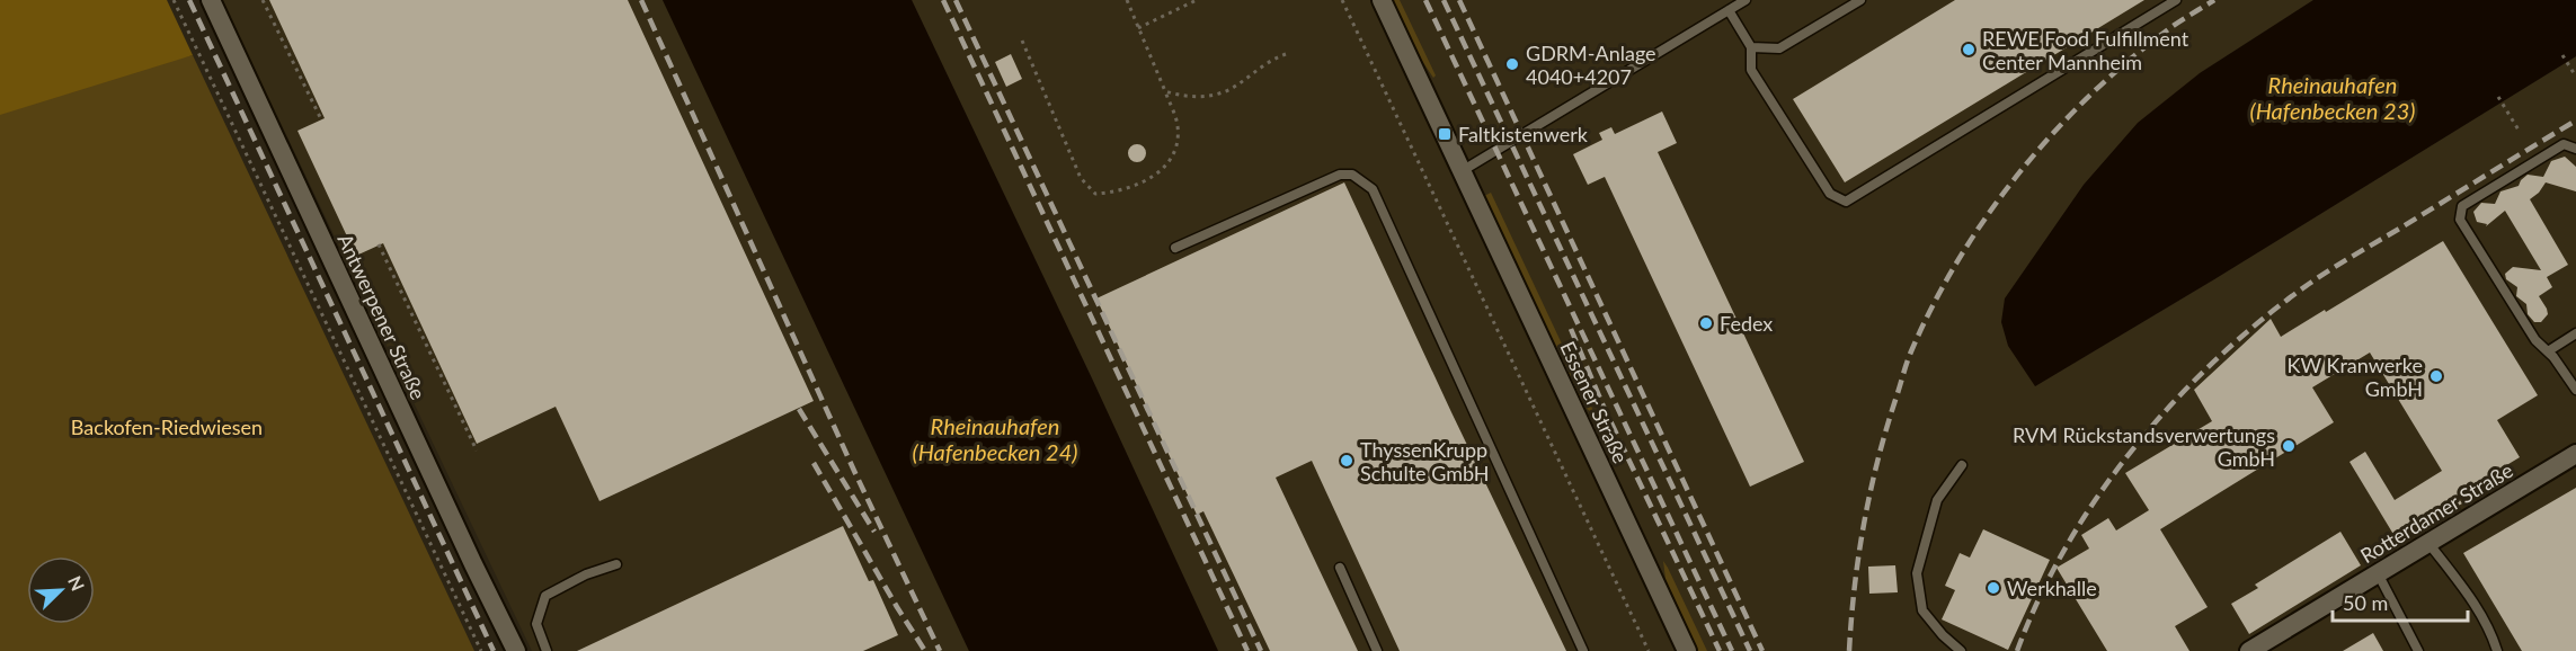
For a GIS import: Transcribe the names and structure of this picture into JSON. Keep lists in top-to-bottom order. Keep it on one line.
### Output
{"streets":{"street":["Antwerpener Straße","Essener Straße","Rotterdamer Straße"]},"water":["Rheinauhafen (Hafenbecken 23)","Rheinauhafen (Hafenbecken 24)"],"parks":["Backofen-Riedwiesen"],"places":{"other":["REWE Food Fulfillment Center Mannheim","GDRM-Anlage 4040+4207","Fedex","KW Kranwerke GmbH","RVM Rückstandsverwertungs GmbH","ThyssenKrupp Schulte GmbH","Werkhalle"],"transit":["Faltkistenwerk"]},"scale_bar":"50 m","north":"top right"}
